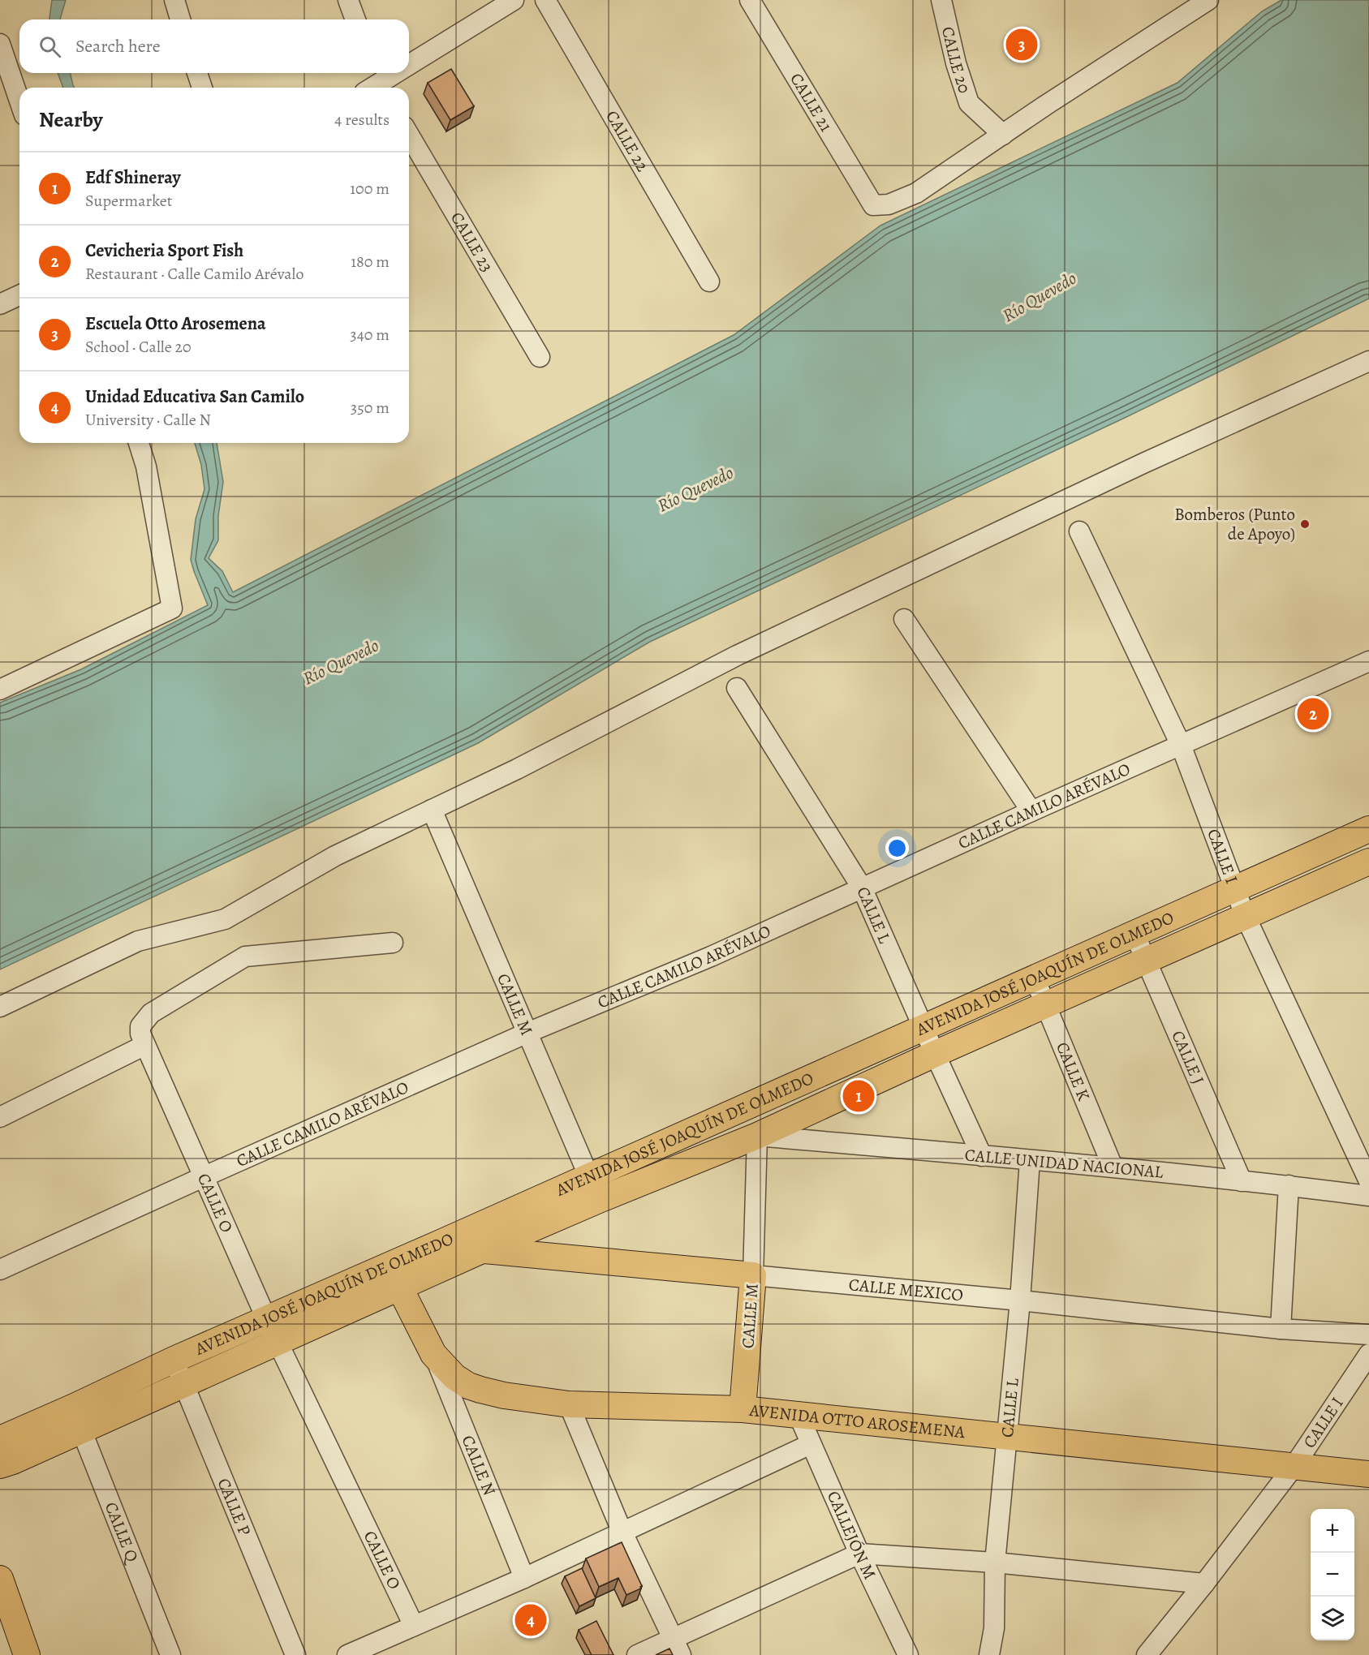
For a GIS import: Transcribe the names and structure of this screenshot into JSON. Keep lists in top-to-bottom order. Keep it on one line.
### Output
{"streets":{"main road":["AVENIDA JOSÉ JOAQUÍN DE OLMEDO","CALLE M","CALLE MEXICO","AVENIDA OTTO AROSEMENA"],"street":["CALLE 20","CALLE 21","CALLE 22","CALLE 23","CALLE CAMILO ARÉVALO","CALLE I","CALLE L","CALLE J","CALLE K","CALLE UNIDAD NACIONAL","CALLE O","CALLE N","CALLE P","CALLE Q","CALLEJÓN M"]},"crossings":[["CALLE 20","CALLE 21"],["CALLE CAMILO ARÉVALO","CALLE I"],["CALLE CAMILO ARÉVALO","CALLE L"],["CALLE CAMILO ARÉVALO","CALLE M"],["CALLE CAMILO ARÉVALO","CALLE O"],["CALLE I","AVENIDA JOSÉ JOAQUÍN DE OLMEDO"],["CALLE I","AVENIDA OTTO AROSEMENA"],["CALLE L","AVENIDA JOSÉ JOAQUÍN DE OLMEDO"],["CALLE L","CALLE UNIDAD NACIONAL"],["CALLE L","CALLE MEXICO"],["CALLE L","AVENIDA OTTO AROSEMENA"],["AVENIDA JOSÉ JOAQUÍN DE OLMEDO","CALLE M"],["AVENIDA JOSÉ JOAQUÍN DE OLMEDO","CALLE J"],["AVENIDA JOSÉ JOAQUÍN DE OLMEDO","CALLE K"],["AVENIDA JOSÉ JOAQUÍN DE OLMEDO","CALLE UNIDAD NACIONAL"],["AVENIDA JOSÉ JOAQUÍN DE OLMEDO","CALLE O"],["AVENIDA JOSÉ JOAQUÍN DE OLMEDO","CALLE MEXICO"],["AVENIDA JOSÉ JOAQUÍN DE OLMEDO","AVENIDA OTTO AROSEMENA"],["AVENIDA JOSÉ JOAQUÍN DE OLMEDO","CALLE P"],["AVENIDA JOSÉ JOAQUÍN DE OLMEDO","CALLE Q"],["CALLE M","CALLE UNIDAD NACIONAL"],["CALLE M","CALLE MEXICO"],["CALLE M","AVENIDA OTTO AROSEMENA"],["CALLE J","CALLE UNIDAD NACIONAL"],["CALLE K","CALLE UNIDAD NACIONAL"],["AVENIDA OTTO AROSEMENA","CALLE N"],["AVENIDA OTTO AROSEMENA","CALLEJÓN M"]],"water":["Río Quevedo"],"places":["Bomberos (Punto de Apoyo)"],"page":{"search":"Search here","pins":["3","2","1","4"],"heading":["Nearby","4 results"],"list":[{"mark":"1","name":"Edf Shineray","note":"Supermarket","value":"100 m"},{"mark":"2","name":"Cevicheria Sport Fish","note":"Restaurant · Calle Camilo Arévalo","value":"180 m"},{"mark":"3","name":"Escuela Otto Arosemena","note":"School · Calle 20","value":"340 m"},{"mark":"4","name":"Unidad Educativa San Camilo","note":"University · Calle N","value":"350 m"}],"map_buttons":["+","−"]}}
